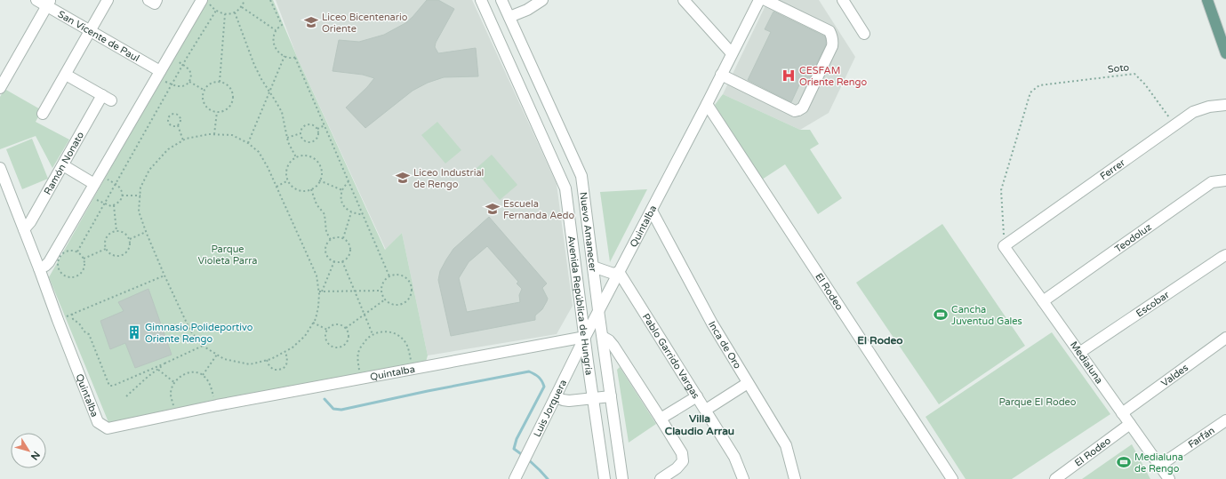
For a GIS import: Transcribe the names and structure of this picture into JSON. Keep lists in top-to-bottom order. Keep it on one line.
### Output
{"streets":{"street":["San Vicente de Paul","Ramón Nonato","Ferrer","Quintalba","Nuevo Amanecer","Teodoluz","El Rodeo","Escobar","Avenida República de Hungría","Inca de Oro","Pablo Garrido Vargas","Medialuna","Valdes","Luis Jorquera","Farfán"],"path":["Soto"]},"crossings":[["Soto","Ferrer"],["Soto","Medialuna"],["Ramón Nonato","Quintalba"],["Ferrer","Medialuna"],["Quintalba","Nuevo Amanecer"],["Quintalba","El Rodeo"],["Quintalba","Avenida República de Hungría"],["Quintalba","Inca de Oro"],["Quintalba","Pablo Garrido Vargas"],["Quintalba","Luis Jorquera"],["Teodoluz","Medialuna"],["El Rodeo","Medialuna"],["Escobar","Medialuna"],["Avenida República de Hungría","Luis Jorquera"],["Medialuna","Valdes"],["Medialuna","Farfán"]],"districts":["El Rodeo","Villa Claudio Arrau"],"parks":["Parque Violeta Parra","Parque El Rodeo"],"places":{"school or university":["Liceo Bicentenario Oriente","Liceo Industrial de Rengo","Escuela Fernanda Aedo"],"hospital":["CESFAM Oriente Rengo"],"sports":["Cancha Juventud Gales","Medialuna de Rengo"],"building":["Gimnasio Polideportivo Oriente Rengo"]},"north":"bottom right"}
